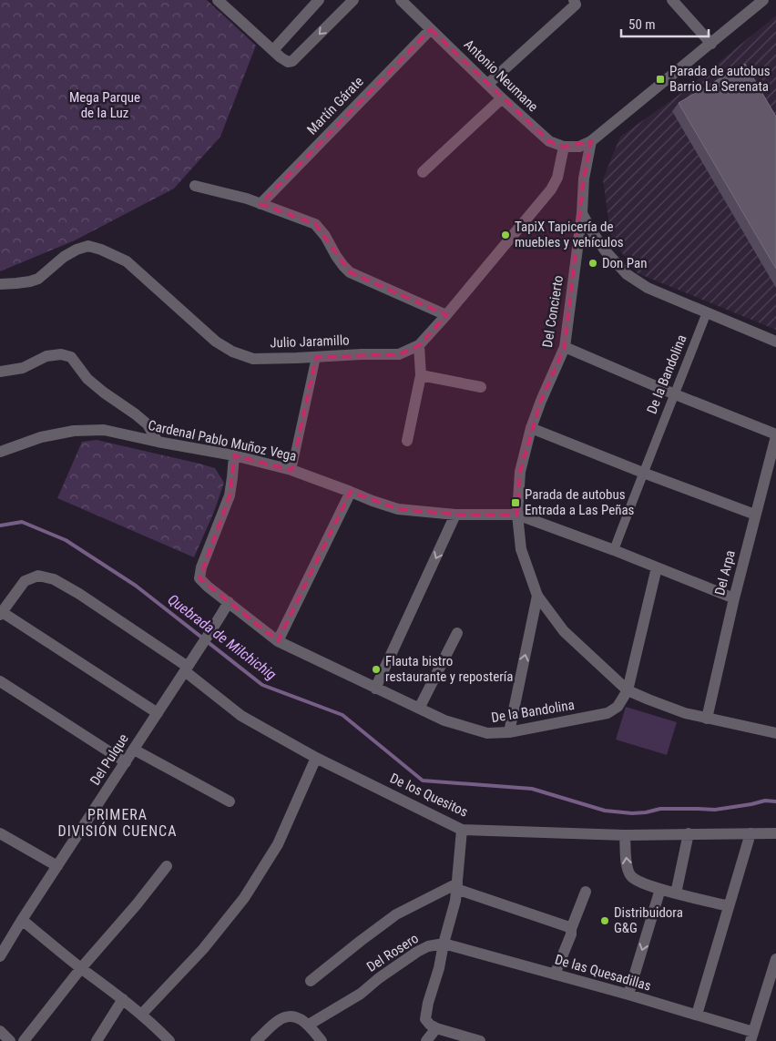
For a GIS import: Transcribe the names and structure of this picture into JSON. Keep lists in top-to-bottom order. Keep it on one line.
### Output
{"streets":{"street":["Antonio Neumane","Martín Gárate","Del Concierto","Julio Jaramillo","De la Bandolina","Cardenal Pablo Muñoz Vega","Del Arpa","Del Pulque","De los Quesitos","Del Rosero","De las Quesadillas"]},"crossings":[["Antonio Neumane","Martín Gárate"],["Antonio Neumane","Julio Jaramillo"],["Del Concierto","De la Bandolina"],["Del Concierto","Cardenal Pablo Muñoz Vega"],["Del Concierto","Del Arpa"],["De la Bandolina","Cardenal Pablo Muñoz Vega"],["De la Bandolina","Del Pulque"],["Del Pulque","De los Quesitos"],["Del Rosero","De las Quesadillas"]],"districts":["PRIMERA DIVISIÓN CUENCA"],"water":["Quebrada de Milchichig"],"parks":["Mega Parque de la Luz"],"places":{"transit":["Parada de autobus Barrio La Serenata","Parada de autobus Entrada a Las Peñas"],"other":["TapiX Tapicería de muebles y vehículos","Don Pan","Flauta bistro restaurante y repostería","Distribuidora G&G"]},"scale_bar":"50 m"}
